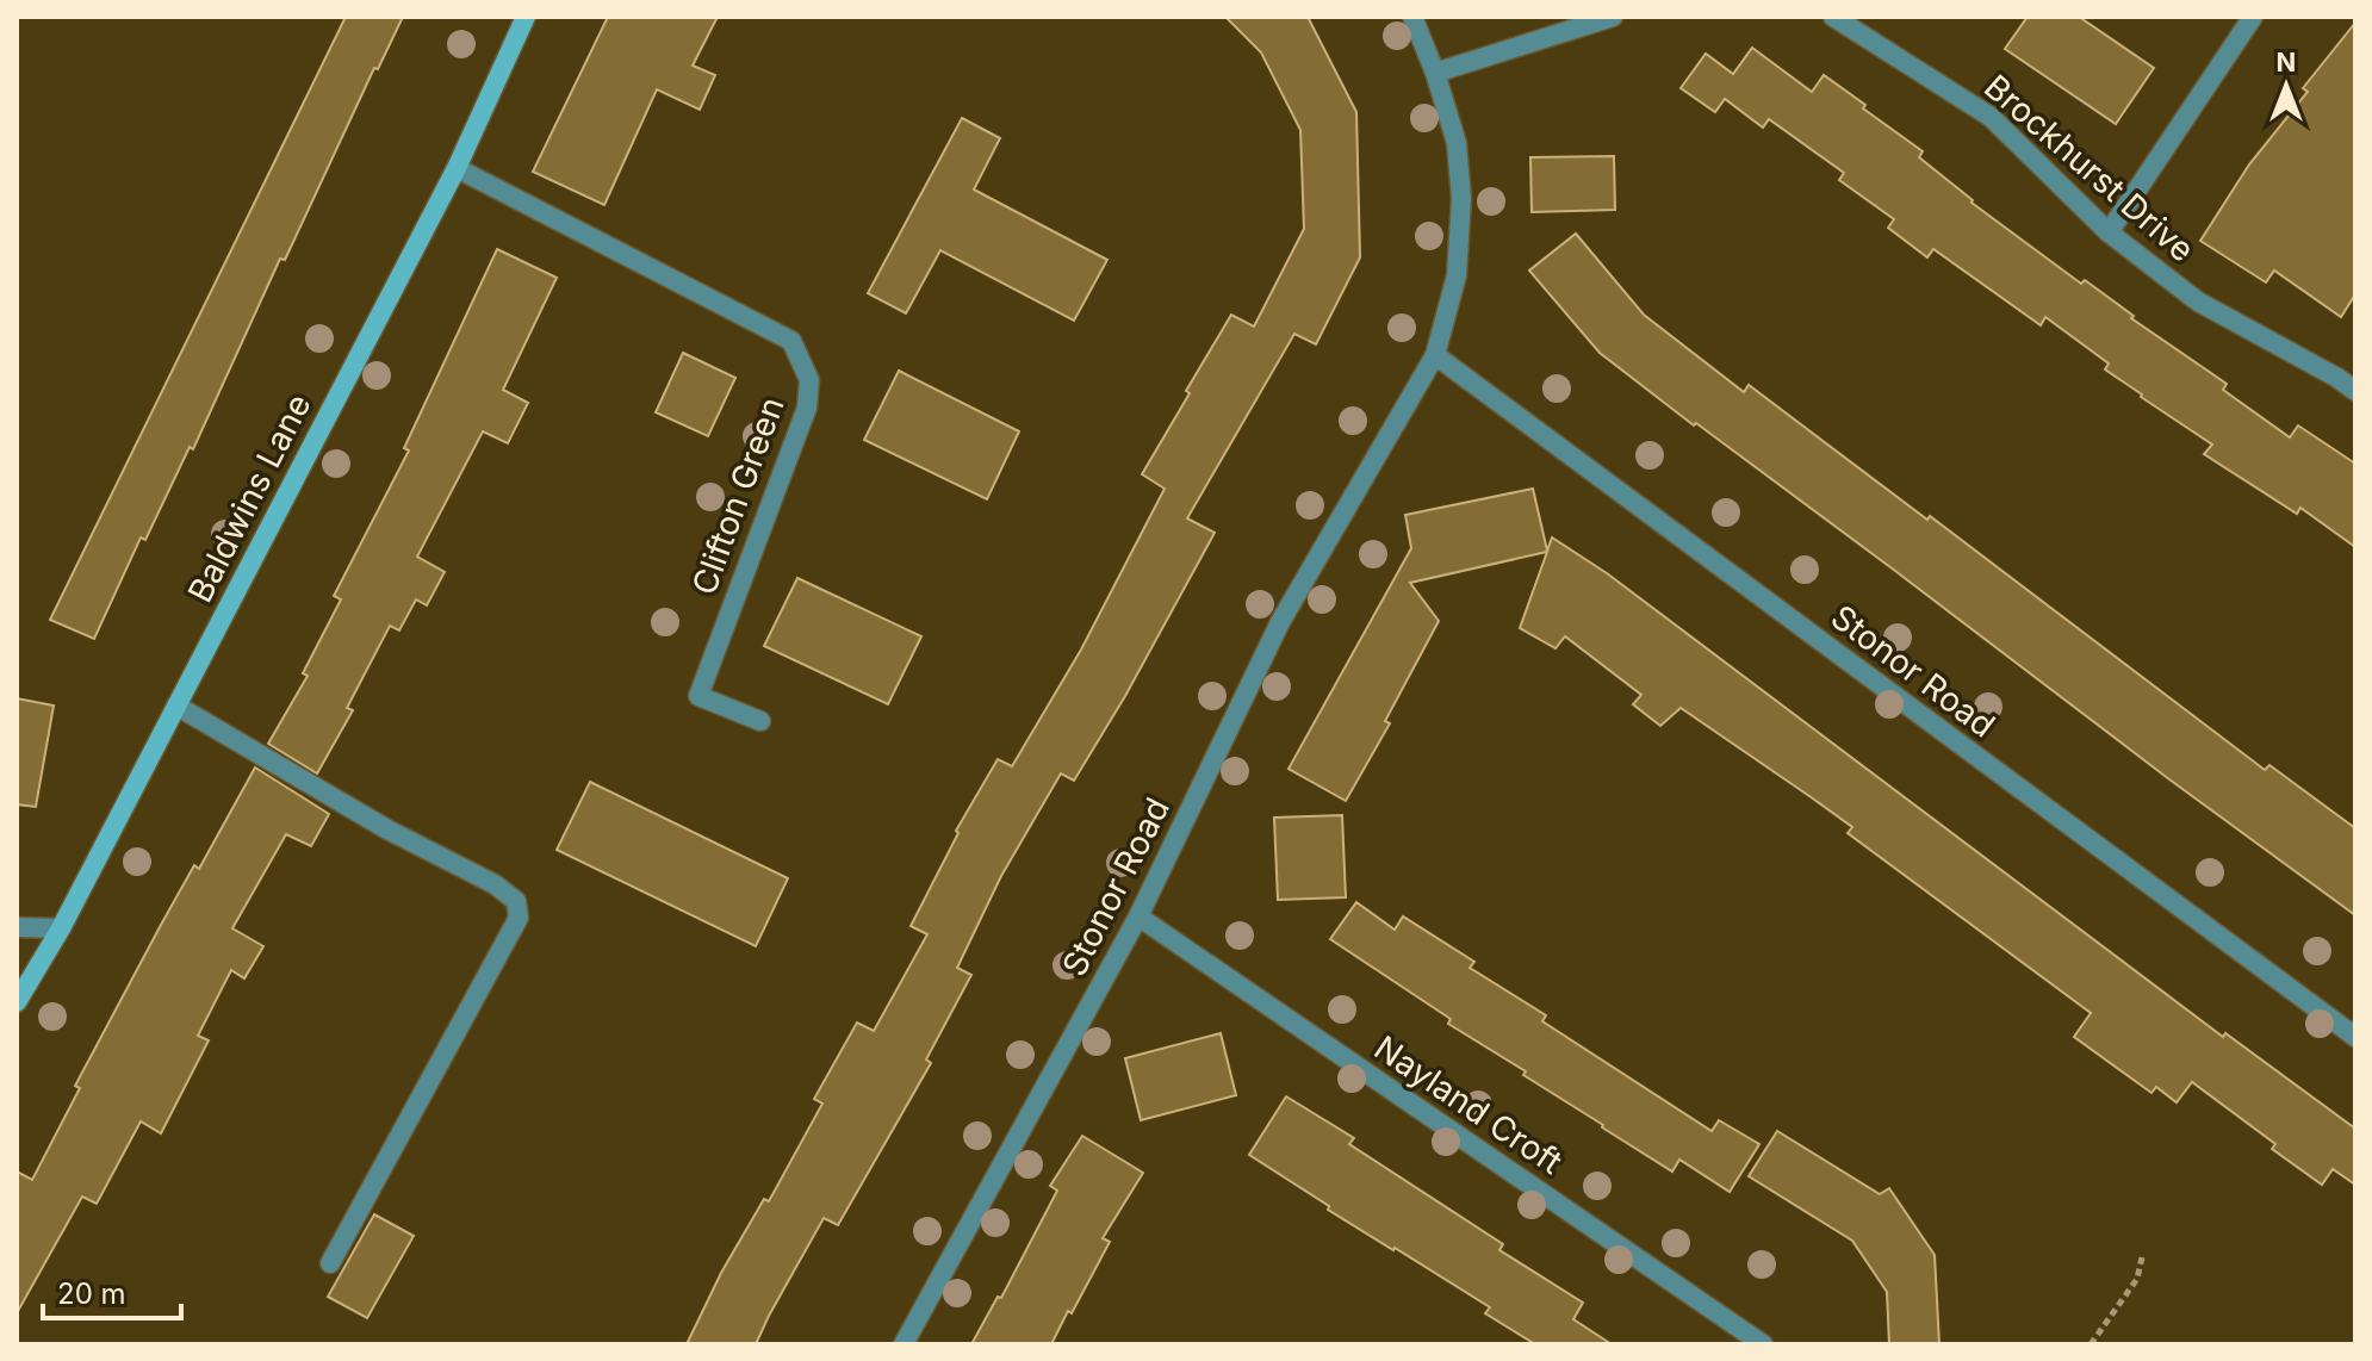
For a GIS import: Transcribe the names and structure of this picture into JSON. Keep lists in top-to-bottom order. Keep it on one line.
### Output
{"streets":{"street":["Brockhurst Drive","Clifton Green","Baldwins Lane","Stonor Road","Nayland Croft"]},"crossings":[["Clifton Green","Baldwins Lane"],["Stonor Road","Nayland Croft"]],"scale_bar":"20 m","north":"top"}
